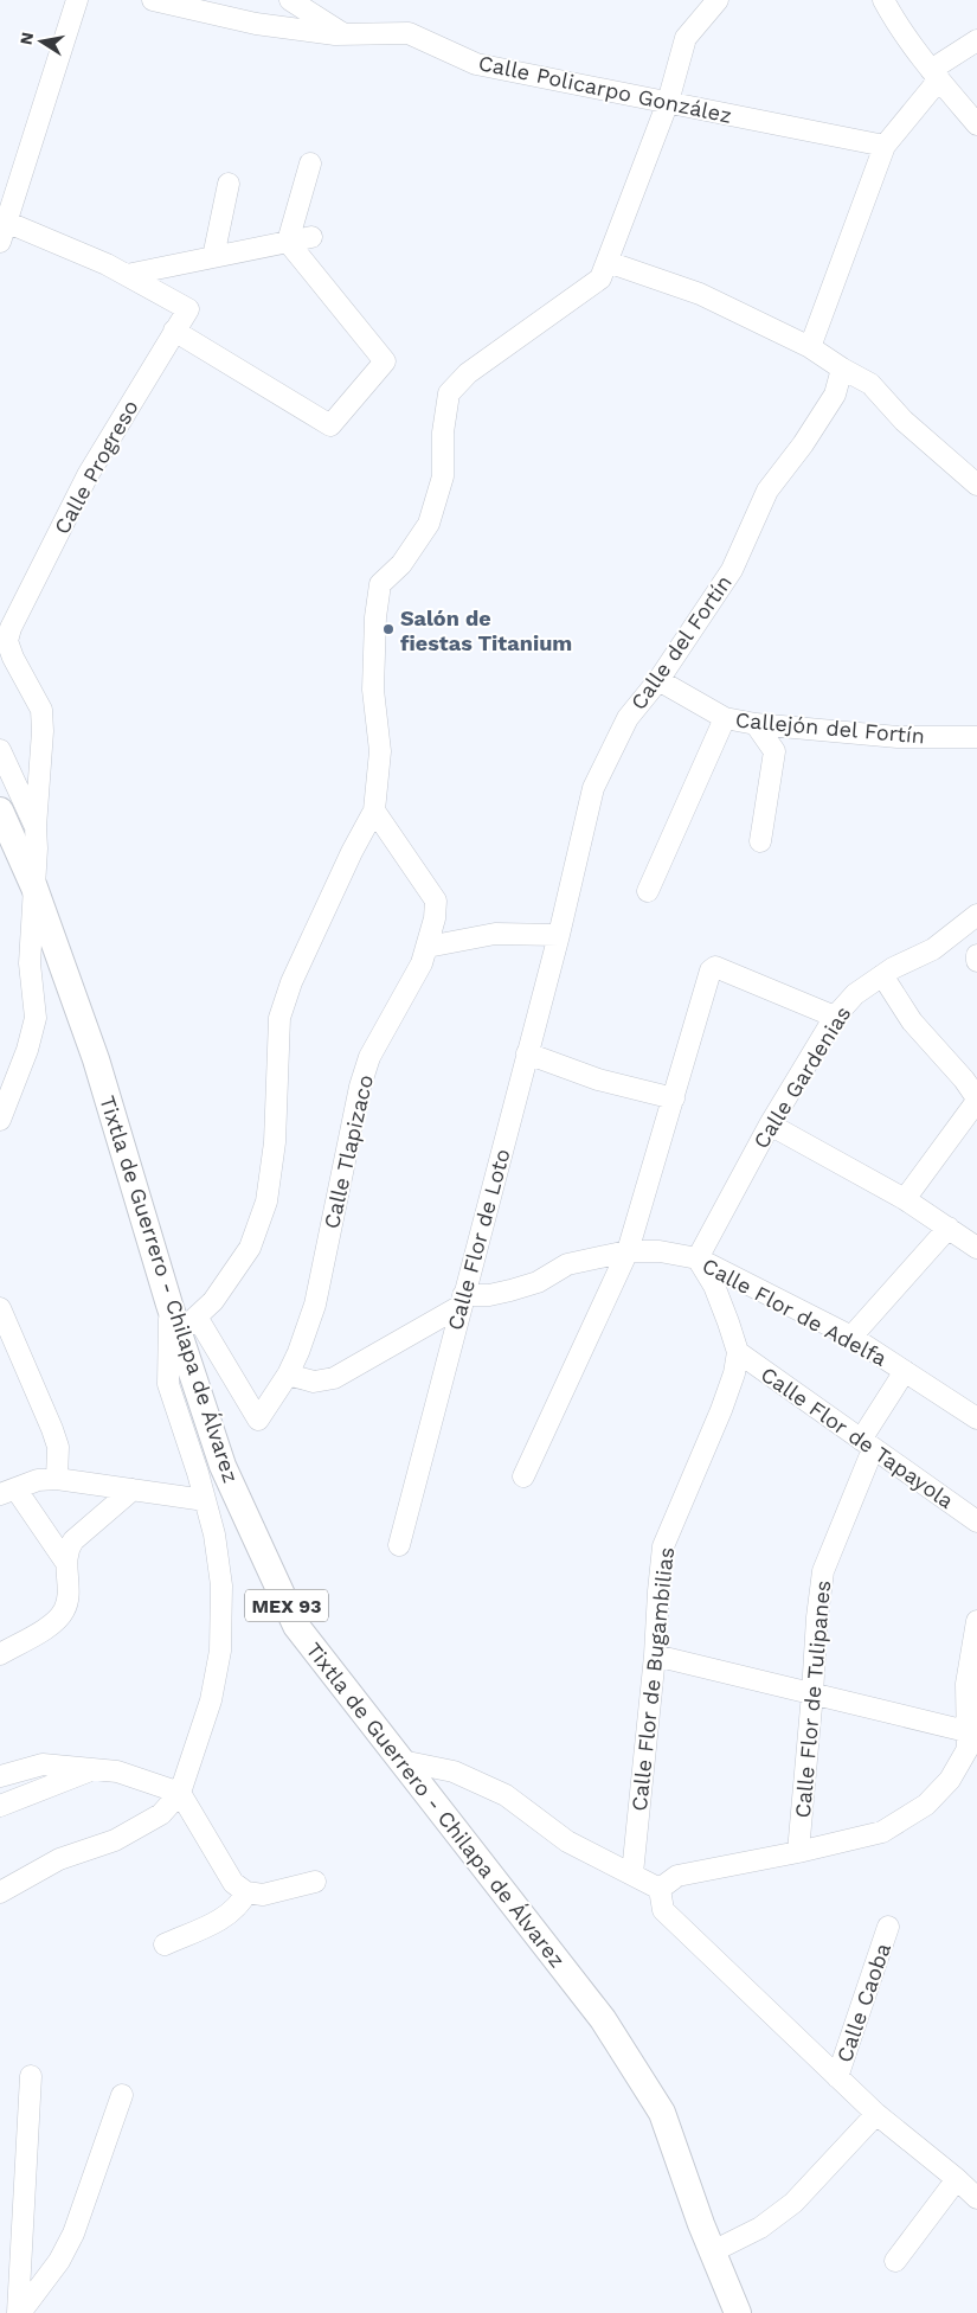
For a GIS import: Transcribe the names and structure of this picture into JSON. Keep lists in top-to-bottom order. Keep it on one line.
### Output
{"streets":{"main road":["Tixtla de Guerrero - Chilapa de Álvarez","MEX 93"],"street":["Calle Policarpo González","Calle Progreso","Calle del Fortín","Callejón del Fortín","Calle Gardenias","Calle Tlapizaco","Calle Flor de Loto","Calle Flor de Adelfa","Calle Flor de Tapayola","Calle Flor de Bugambilias","Calle Flor de Tulipanes","Calle Caoba"]},"crossings":[["Calle del Fortín","Callejón del Fortín"],["Calle del Fortín","Calle Flor de Loto"],["Calle Gardenias","Calle Flor de Adelfa"],["Calle Gardenias","Calle Flor de Bugambilias"],["Calle Tlapizaco","Tixtla de Guerrero - Chilapa de Álvarez"],["Calle Tlapizaco","Calle Flor de Adelfa"],["Calle Flor de Loto","Calle Flor de Adelfa"],["Calle Flor de Adelfa","Calle Flor de Bugambilias"],["Calle Flor de Adelfa","Calle Flor de Tulipanes"],["Calle Flor de Tapayola","Calle Flor de Bugambilias"],["Calle Flor de Tapayola","Calle Flor de Tulipanes"]],"places":["Salón de fiestas Titanium"],"north":"left"}
